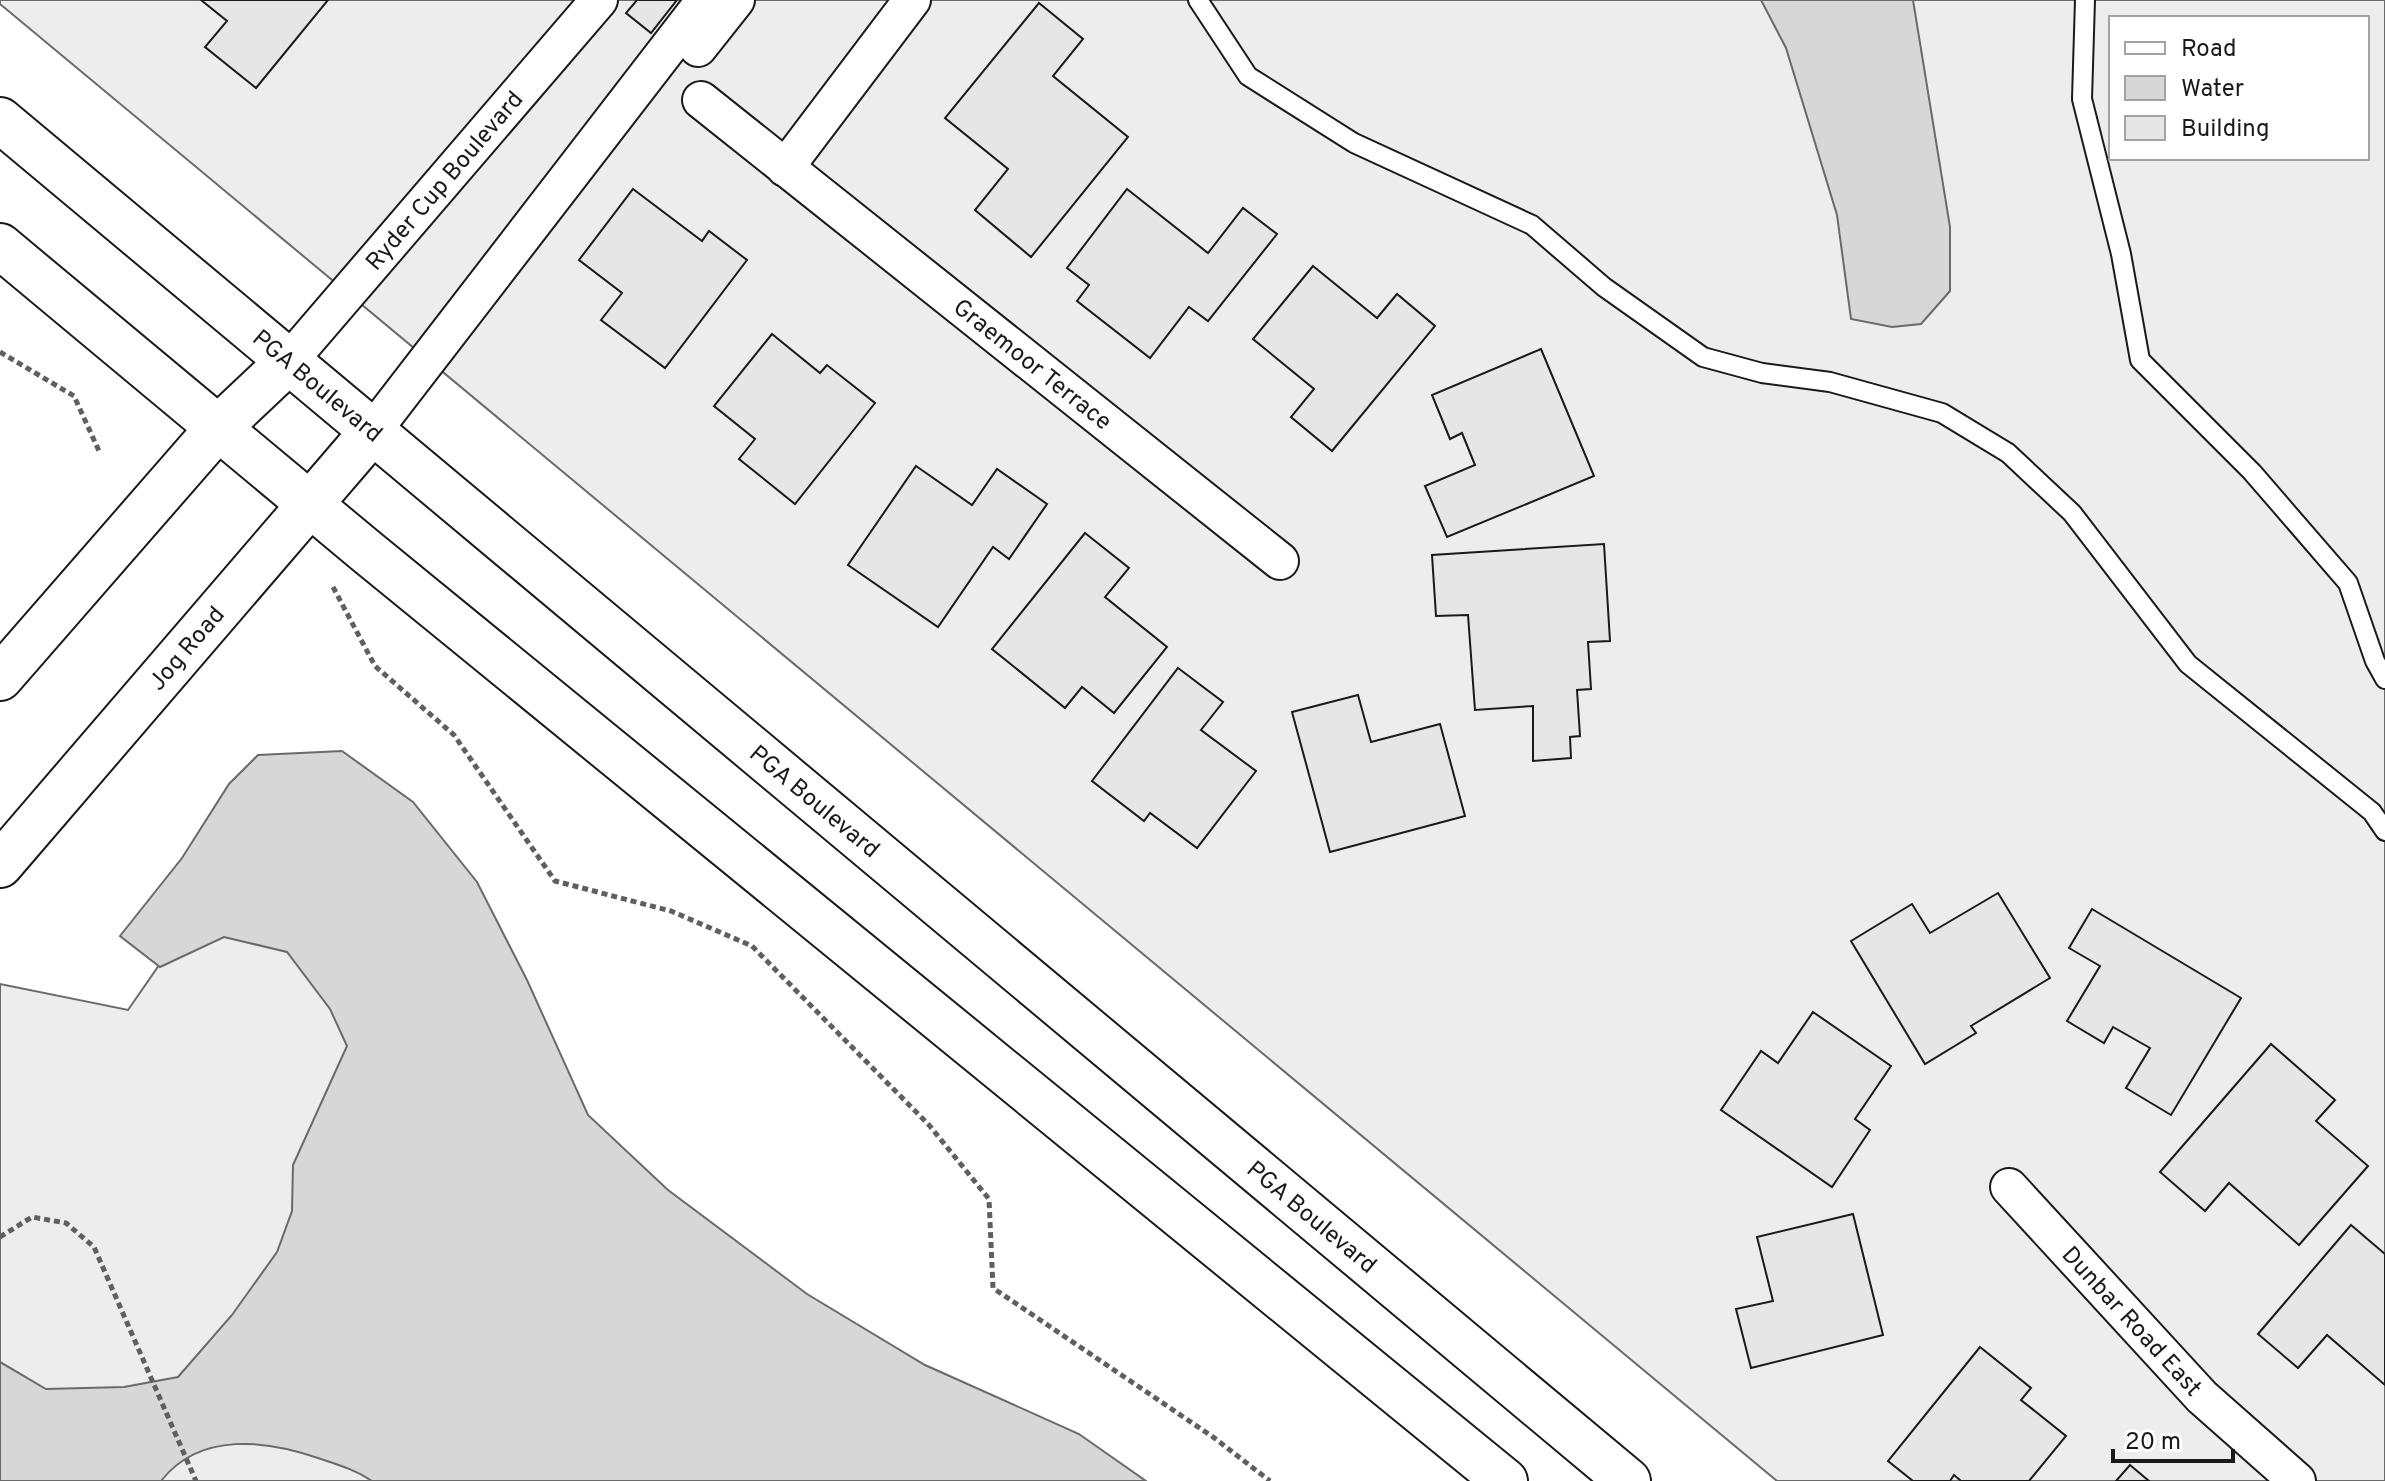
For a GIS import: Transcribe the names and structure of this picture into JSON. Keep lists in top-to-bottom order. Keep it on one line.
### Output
{"streets":{"main road":["PGA Boulevard","Jog Road"],"street":["Ryder Cup Boulevard","Graemoor Terrace","Dunbar Road East"]},"crossings":[["Ryder Cup Boulevard","PGA Boulevard"],["PGA Boulevard","Jog Road"]],"legend":["Road","Water","Building"],"scale_bar":"20 m"}
